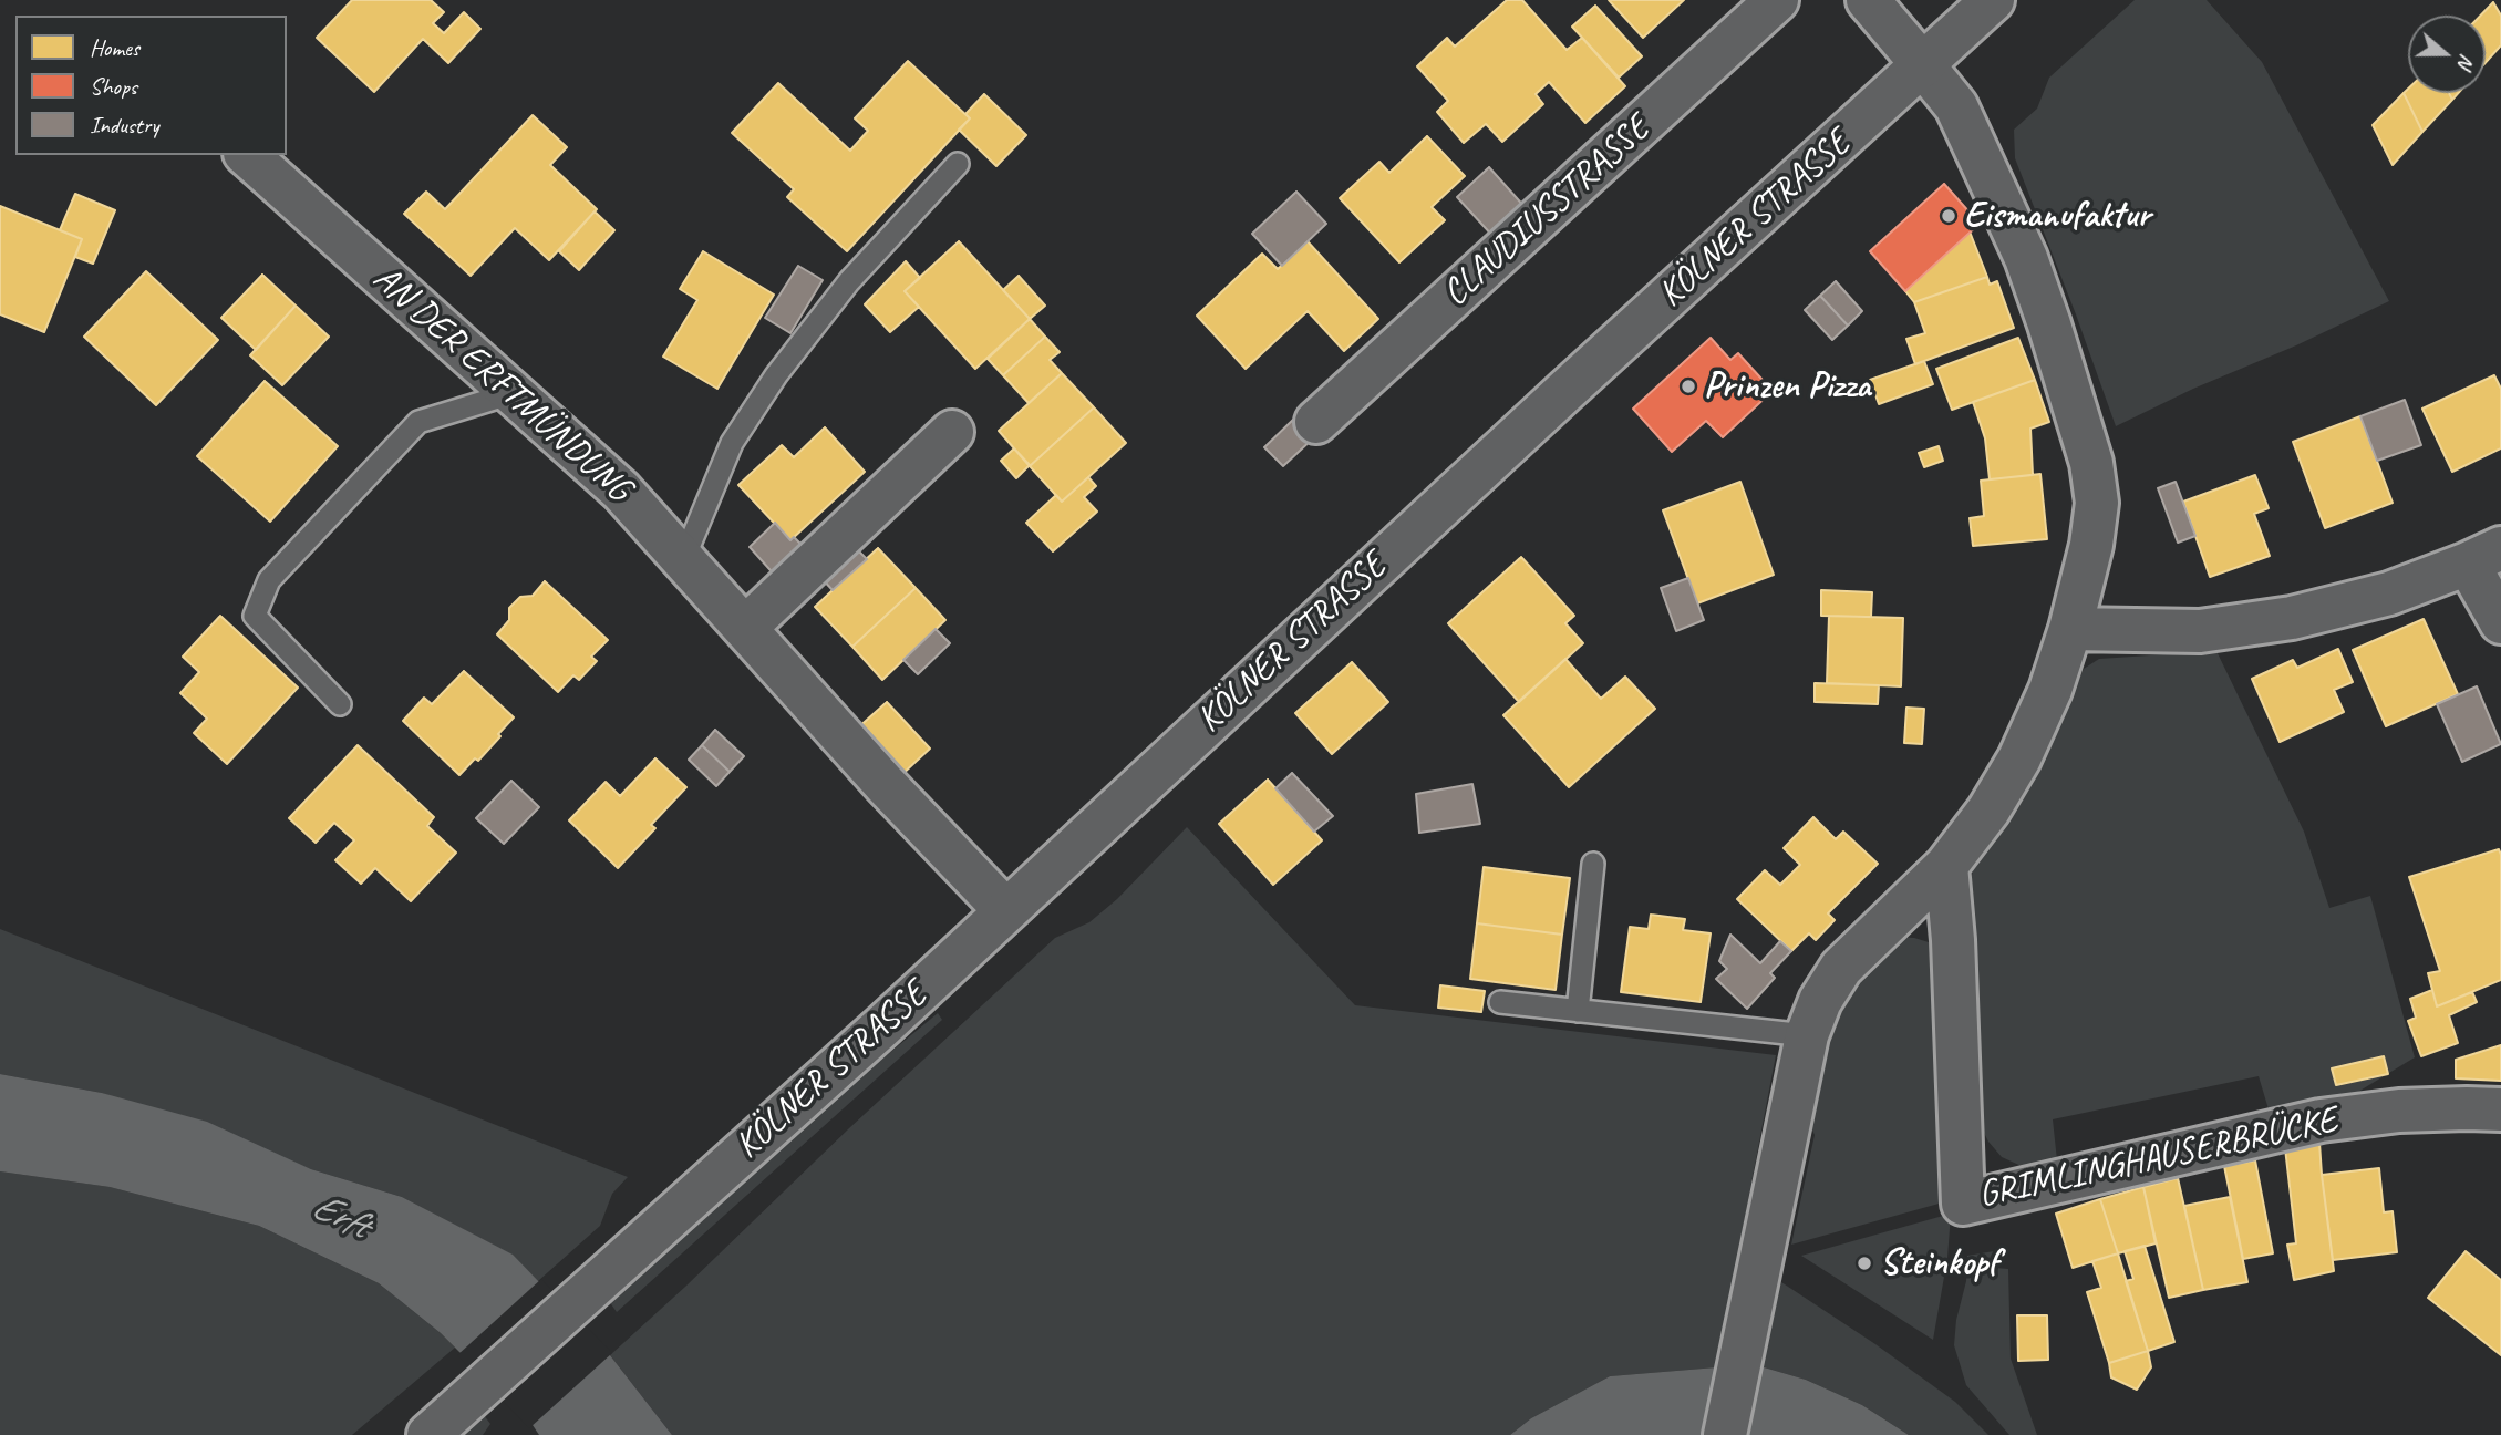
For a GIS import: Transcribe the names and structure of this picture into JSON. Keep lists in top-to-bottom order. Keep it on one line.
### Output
{"streets":{"street":["CLAUDIUSSTRASSE","KÖLNER STRASSE","AN DER ERFTMÜNDUNG","GRIMLINGHAUSERBRÜCKE"]},"crossings":[["KÖLNER STRASSE","AN DER ERFTMÜNDUNG"]],"water":["Erft"],"places":["Eismanufaktur","Prinzen Pizza","Steinkopf"],"legend":["Homes","Shops","Industry"],"north":"right"}
